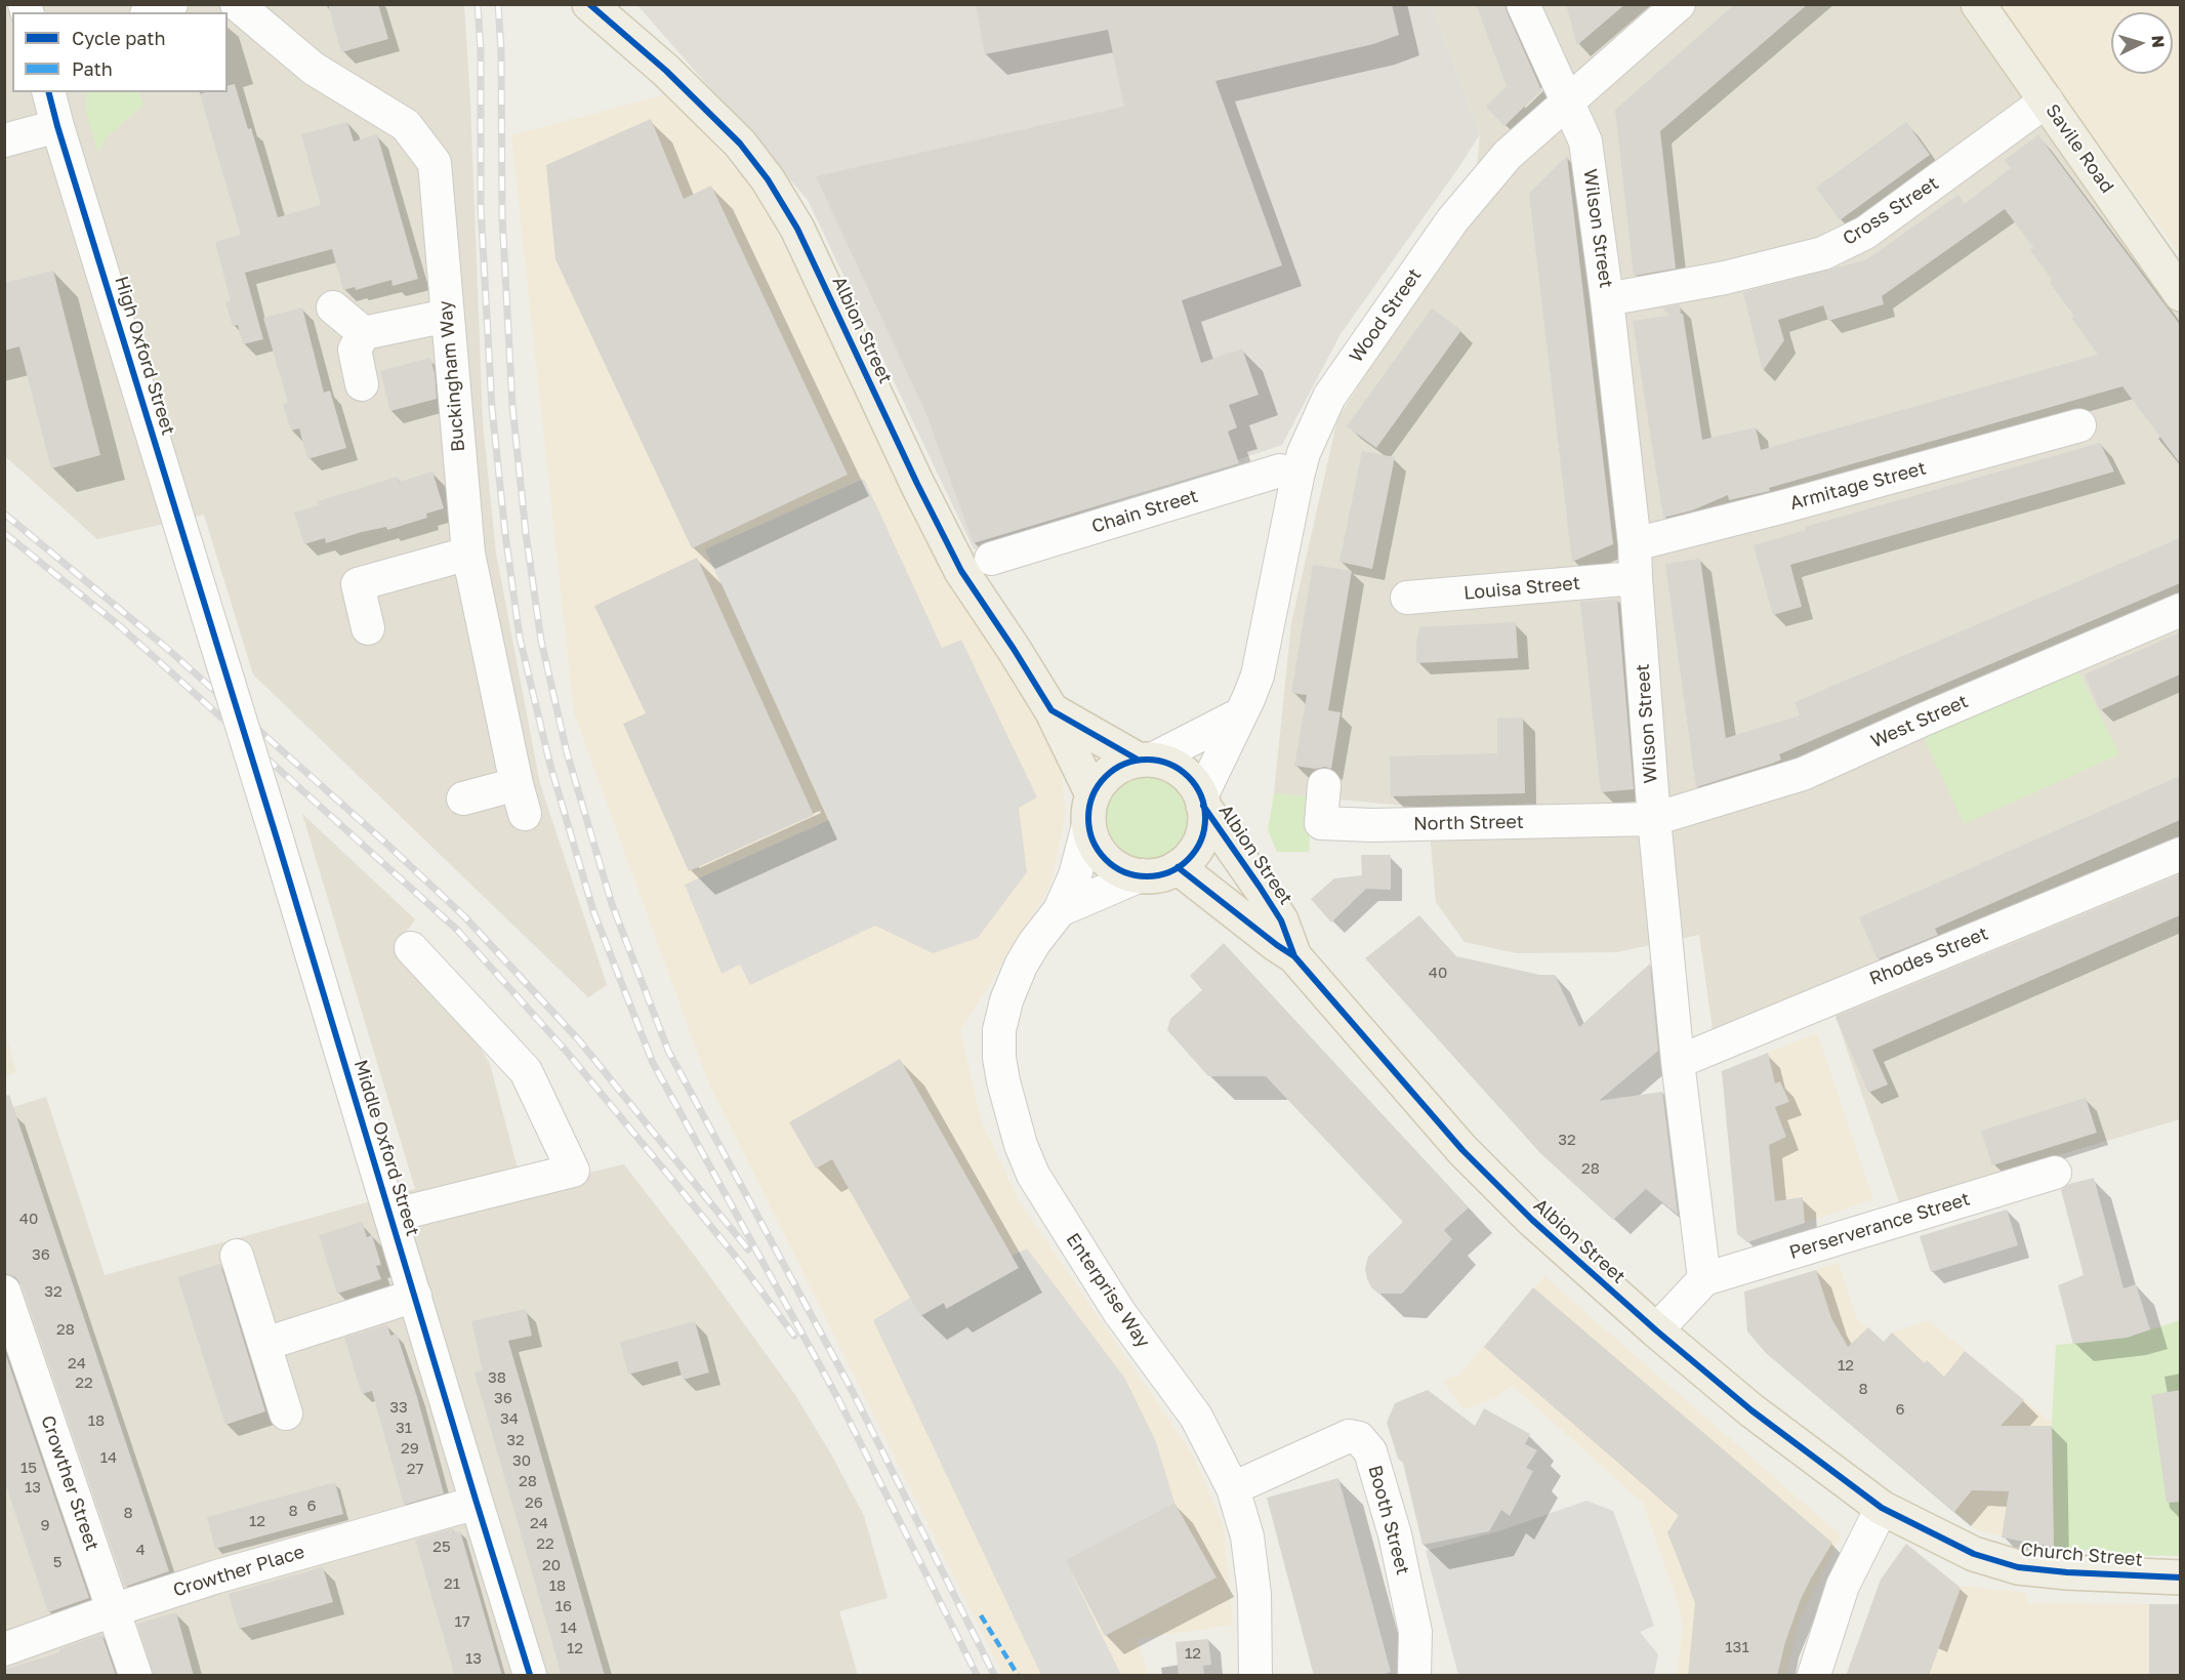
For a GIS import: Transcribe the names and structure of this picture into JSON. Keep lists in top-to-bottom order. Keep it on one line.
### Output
{"streets":{"main road":["Savile Road","Albion Street","Church Street"],"street":["Cross Street","Wilson Street","Wood Street","High Oxford Street","Buckingham Way","Armitage Street","Chain Street","Louisa Street","West Street","North Street","Rhodes Street","Middle Oxford Street","Perserverance Street","Enterprise Way","Crowther Street","Booth Street","Crowther Place"]},"crossings":[["Savile Road","Cross Street"],["Cross Street","Wilson Street"],["Wilson Street","Wood Street"],["Wilson Street","Armitage Street"],["Wilson Street","Louisa Street"],["Wilson Street","West Street"],["Wilson Street","North Street"],["Wilson Street","Rhodes Street"],["Wilson Street","Perserverance Street"],["Wood Street","Albion Street"],["Wood Street","Chain Street"],["Wood Street","Enterprise Way"],["Albion Street","Enterprise Way"],["Albion Street","Church Street"],["High Oxford Street","Middle Oxford Street"],["West Street","North Street"],["Middle Oxford Street","Crowther Place"],["Enterprise Way","Booth Street"],["Crowther Street","Crowther Place"]],"house_numbers":["40","32","28","40","36","32","28","24","12","38","22","8","36","33","6","34","18","31","32","29","14","30","15","27","28","13","26","6","8","8","12","24","9","22","25","4","5","20","21","18","16","17","14","131","12","12","13"],"legend":["Cycle path","Path"],"north":"right"}
